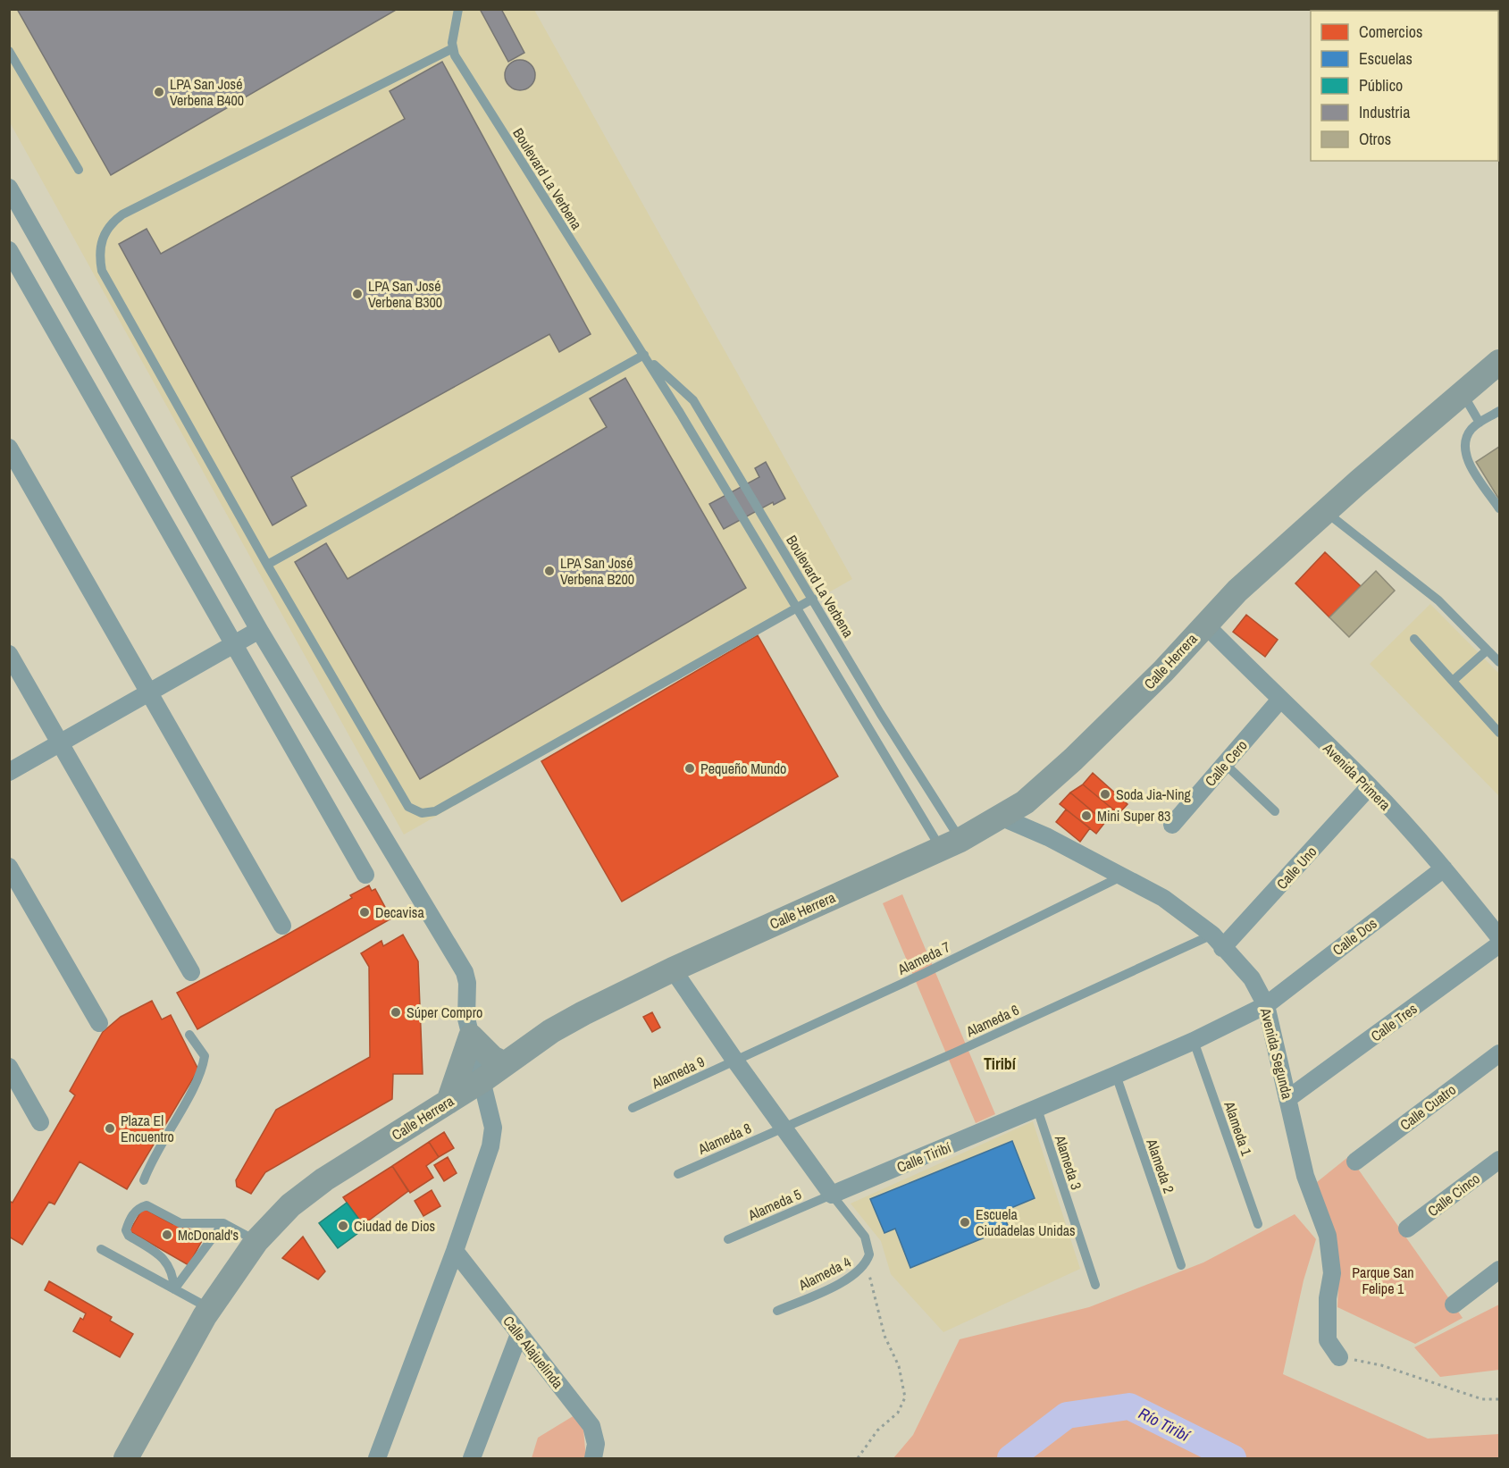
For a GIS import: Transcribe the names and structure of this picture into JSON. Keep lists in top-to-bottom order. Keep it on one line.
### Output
{"streets":{"street":["Calle Herrera","Calle Cero","Avenida Primera","Calle Uno","Calle Dos","Calle Tres","Avenida Segunda","Calle Cuatro","Calle Tiribí","Calle Cinco","Calle Alajuelinda"],"lane":["Boulevard La Verbena","Alameda 7","Alameda 6","Alameda 9","Alameda 1","Alameda 8","Alameda 3","Alameda 2","Alameda 5","Alameda 4"]},"crossings":[["Boulevard La Verbena","Calle Herrera"],["Calle Herrera","Avenida Primera"],["Calle Herrera","Avenida Segunda"],["Calle Cero","Avenida Primera"],["Avenida Primera","Calle Uno"],["Avenida Primera","Calle Dos"],["Calle Uno","Alameda 6"],["Calle Uno","Avenida Segunda"],["Calle Dos","Avenida Segunda"],["Calle Dos","Calle Tiribí"],["Alameda 7","Avenida Segunda"],["Alameda 7","Alameda 9"],["Alameda 6","Avenida Segunda"],["Alameda 6","Alameda 8"],["Calle Tres","Avenida Segunda"],["Avenida Segunda","Calle Tiribí"],["Alameda 1","Calle Tiribí"],["Calle Tiribí","Alameda 3"],["Calle Tiribí","Alameda 2"],["Calle Tiribí","Alameda 5"],["Calle Tiribí","Alameda 4"],["Alameda 5","Alameda 4"]],"districts":["Tiribí"],"water":["Río Tiribí"],"parks":["Parque San Felipe 1"],"places":["LPA San José Verbena B400","LPA San José Verbena B300","LPA San José Verbena B200","Pequeño Mundo","Soda Jia-Ning","Mini Super 83","Decavisa","Súper Compro","Plaza El Encuentro","Escuela Ciudadelas Unidas","Ciudad de Dios","McDonald's"],"legend":["Comercios","Escuelas","Público","Industria","Otros"]}
